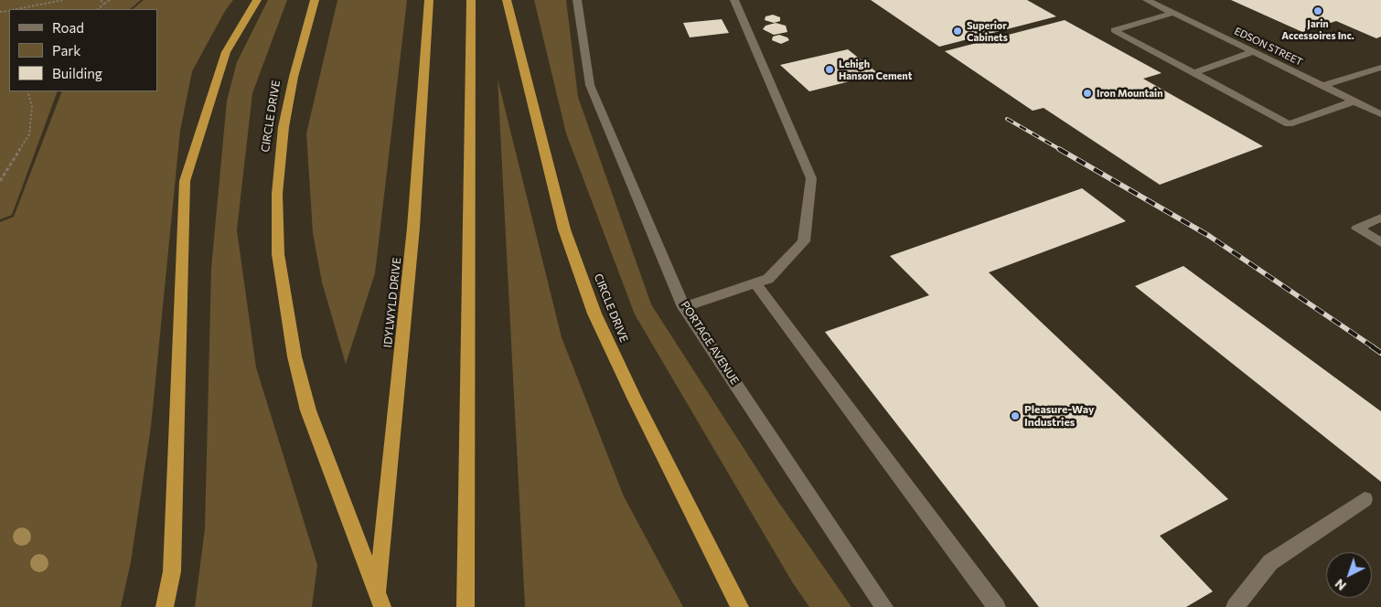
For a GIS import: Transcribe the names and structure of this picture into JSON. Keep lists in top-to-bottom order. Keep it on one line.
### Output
{"streets":{"highway":["CIRCLE DRIVE","IDYLWYLD DRIVE"],"street":["EDSON STREET","PORTAGE AVENUE"]},"places":["Jarin Accessoires Inc.","Superior Cabinets","Lehigh Hanson Cement","Iron Mountain","Pleasure-Way Industries"],"legend":["Road","Park","Building"],"north":"bottom left"}
